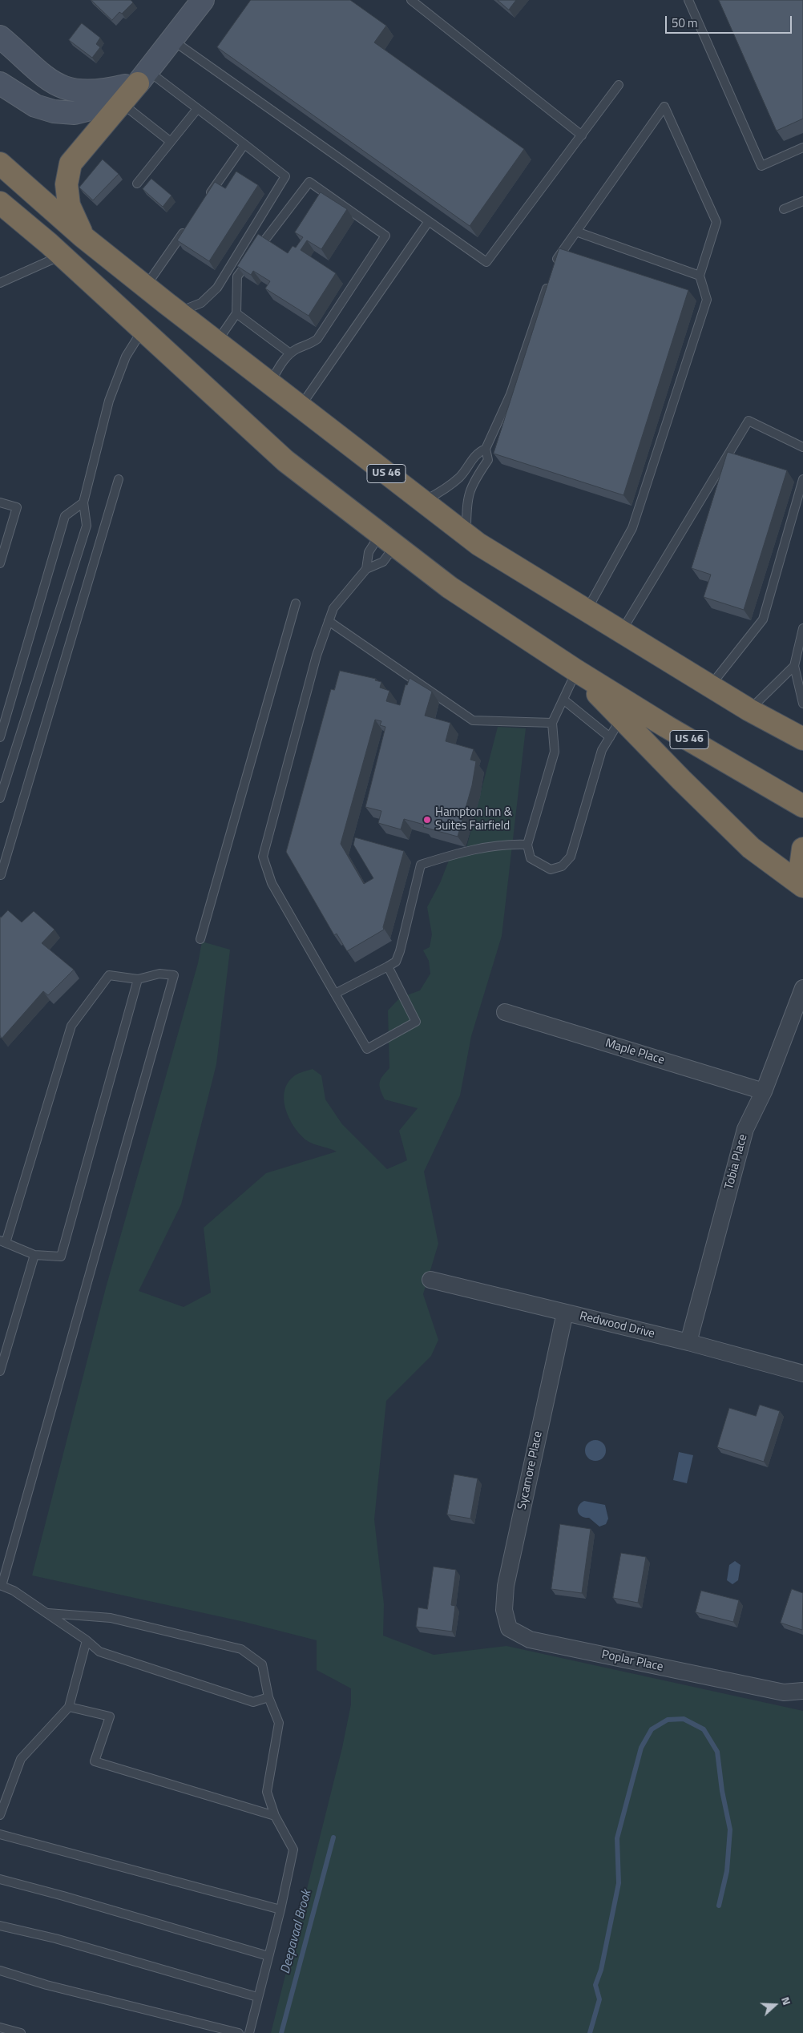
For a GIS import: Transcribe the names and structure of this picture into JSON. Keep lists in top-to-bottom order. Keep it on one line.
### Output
{"streets":{"highway":["US 46"],"street":["Maple Place","Tobia Place","Redwood Drive","Sycamore Place","Poplar Place"]},"crossings":[["Maple Place","Tobia Place"],["Tobia Place","Redwood Drive"],["Redwood Drive","Sycamore Place"],["Sycamore Place","Poplar Place"]],"water":["Deepavaal Brook"],"places":["Hampton Inn & Suites Fairfield"],"scale_bar":"50 m","north":"right"}
